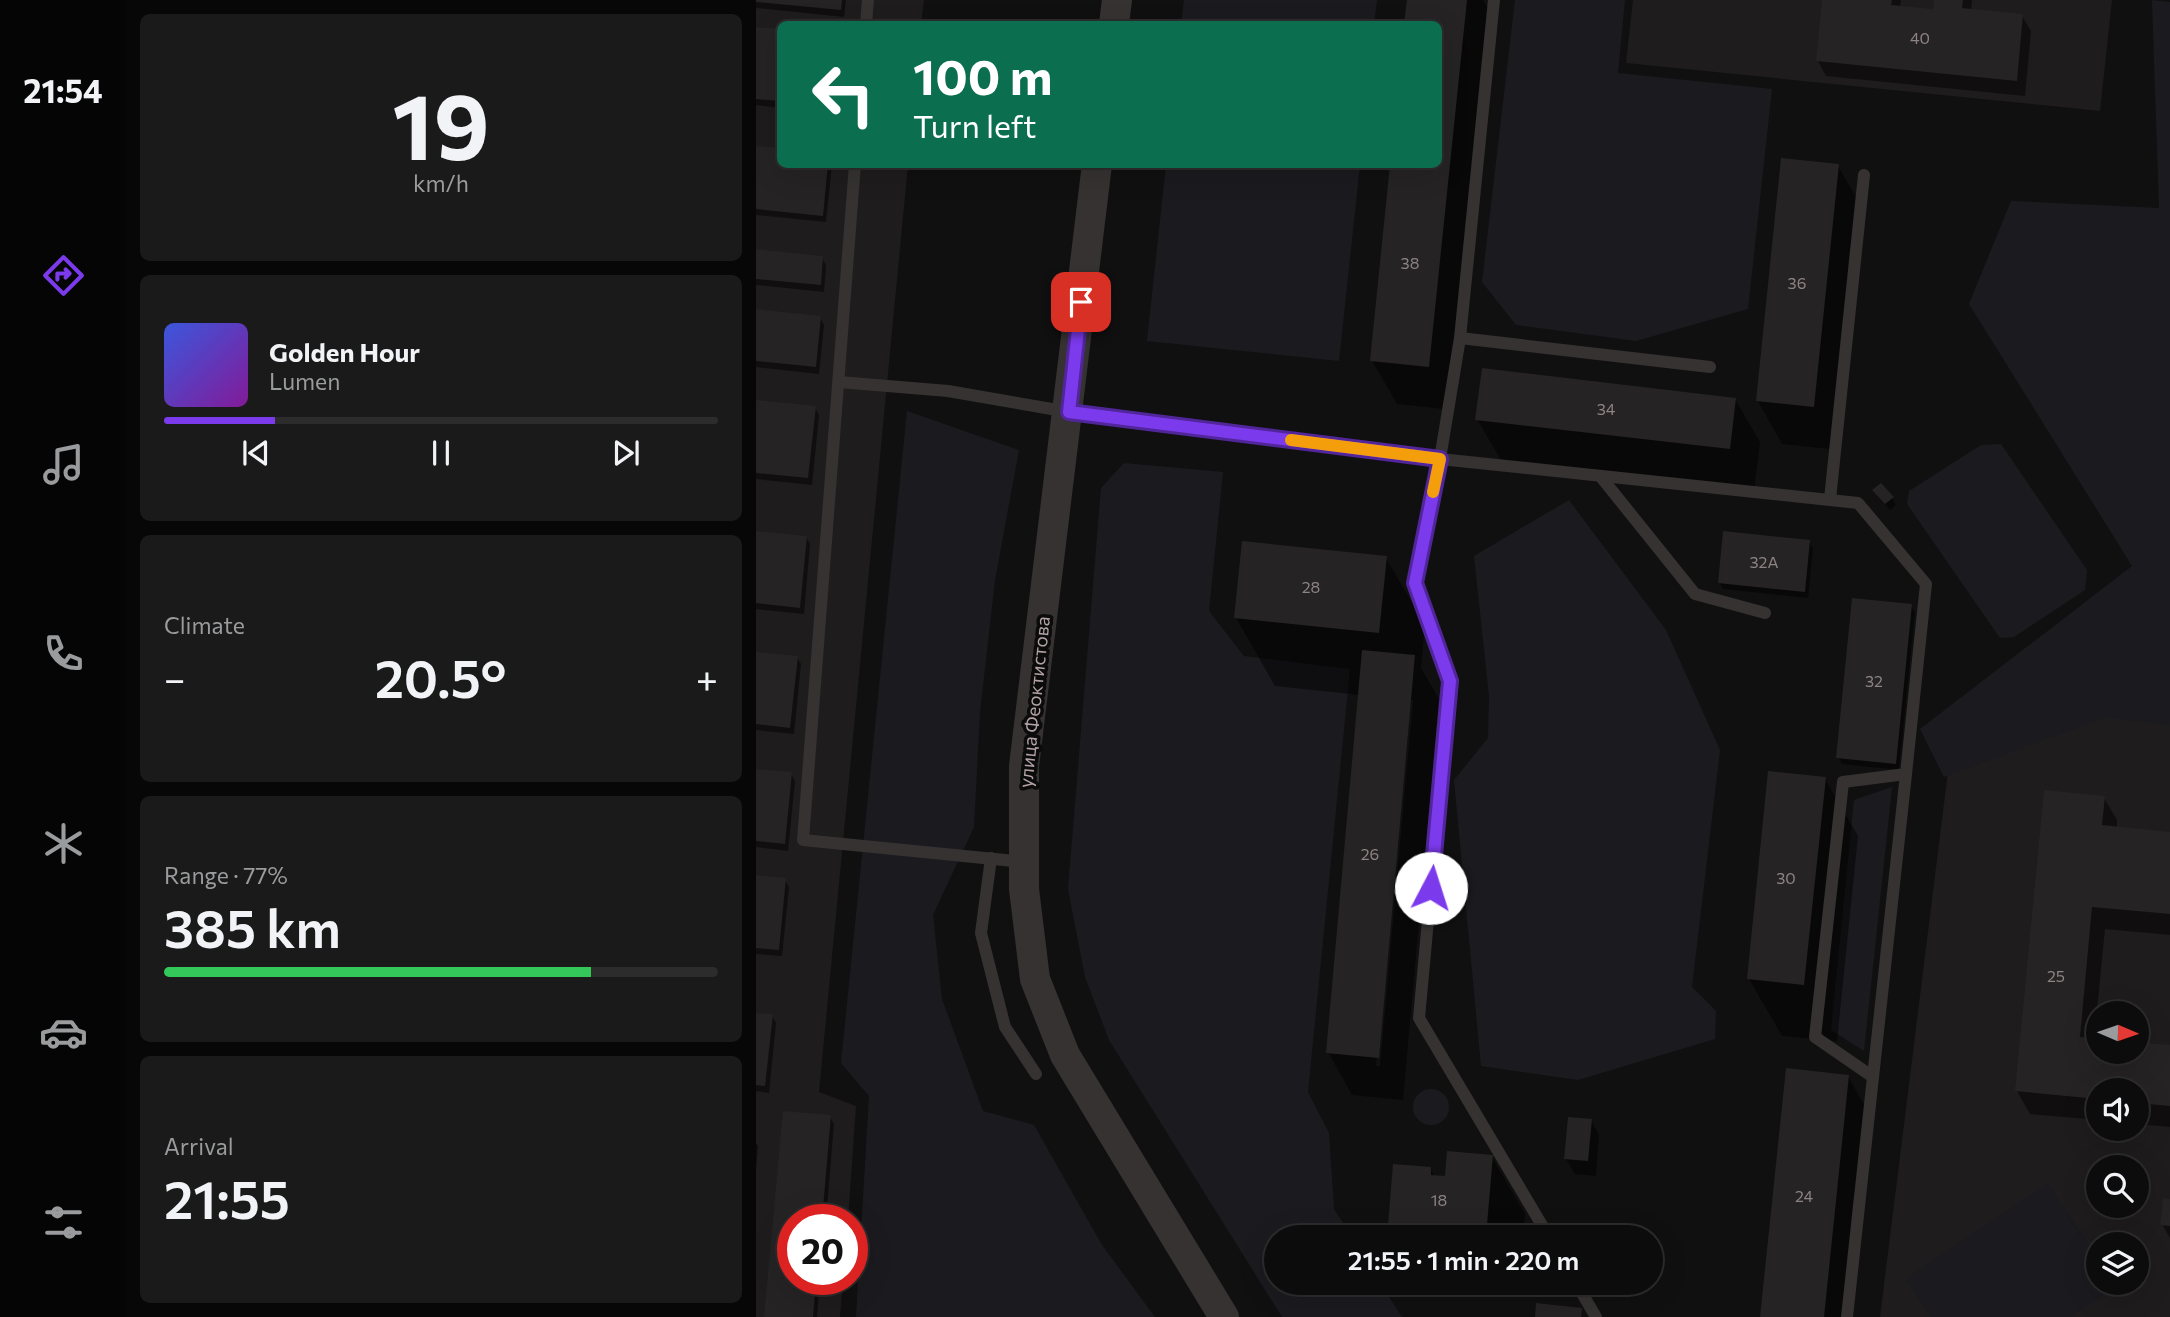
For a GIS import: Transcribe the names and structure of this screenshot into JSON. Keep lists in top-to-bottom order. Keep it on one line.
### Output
{"streets":{"street":["улица Феоктистова"]},"house_numbers":["40","38","36","34","32А","28","32","26","30","25","24","18"],"north":"right","page":{"tabs":"21:54","tile":[["19","km/h"],"Climate",["Range · 77%","385 km"],["Arrival","21:55"]],"turn":["100 m","Turn left"],"song":["Golden Hour","Lumen"],"heat":["−","20.5°","+"],"limit":"20","trip":"21:55 · 1 min · 220 m"}}
